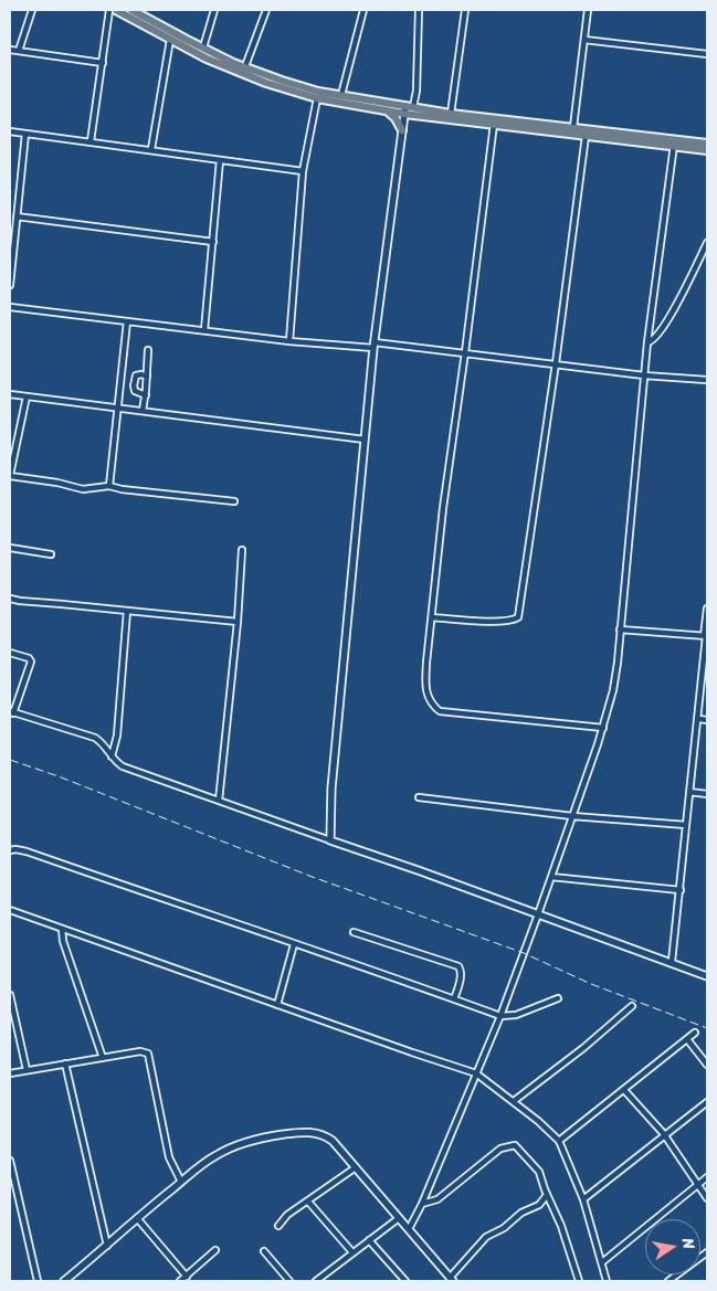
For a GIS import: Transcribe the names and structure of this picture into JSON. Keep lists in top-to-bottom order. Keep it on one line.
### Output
{"north":"right"}
